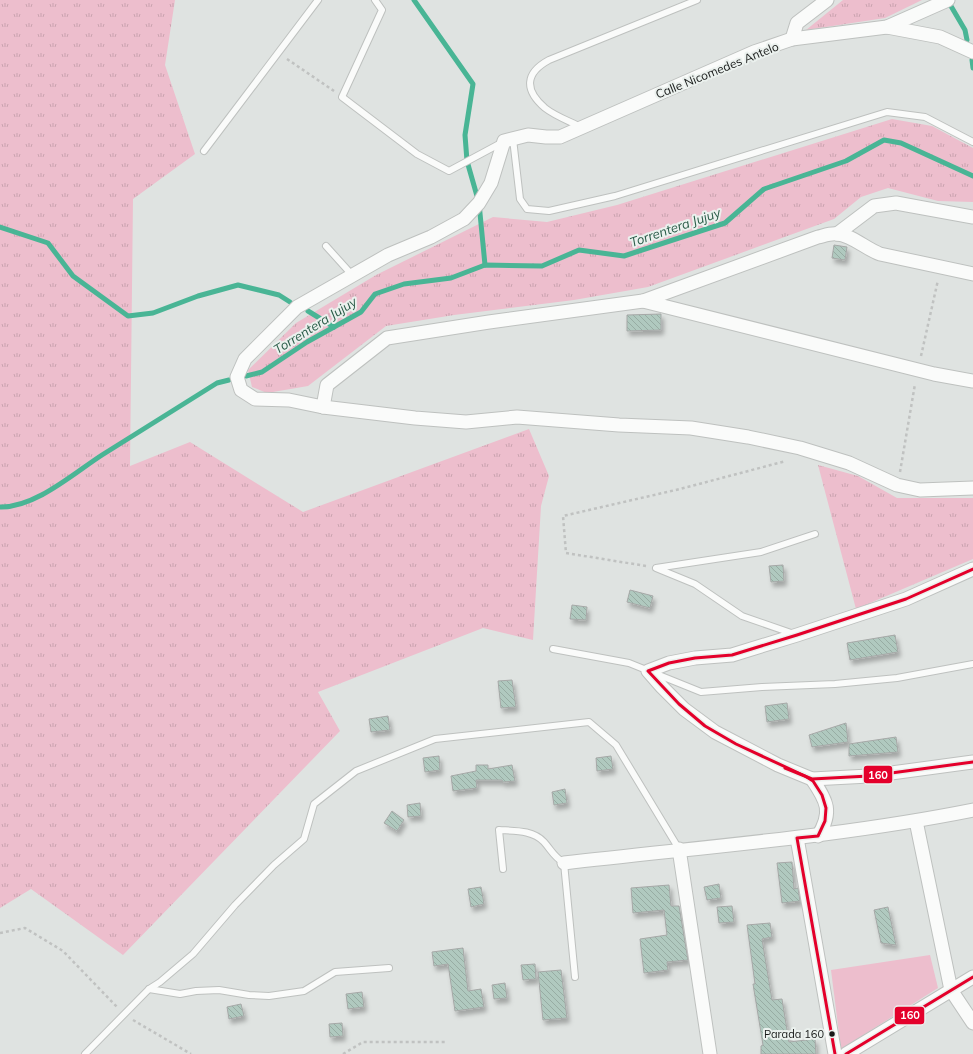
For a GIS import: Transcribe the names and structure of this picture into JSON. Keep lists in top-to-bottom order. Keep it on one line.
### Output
{"streets":{"street":["Calle Nicomedes Antelo"]},"water":["Torrentera Jujuy"],"places":["Parada 160"],"lines":["transit line 160"]}
